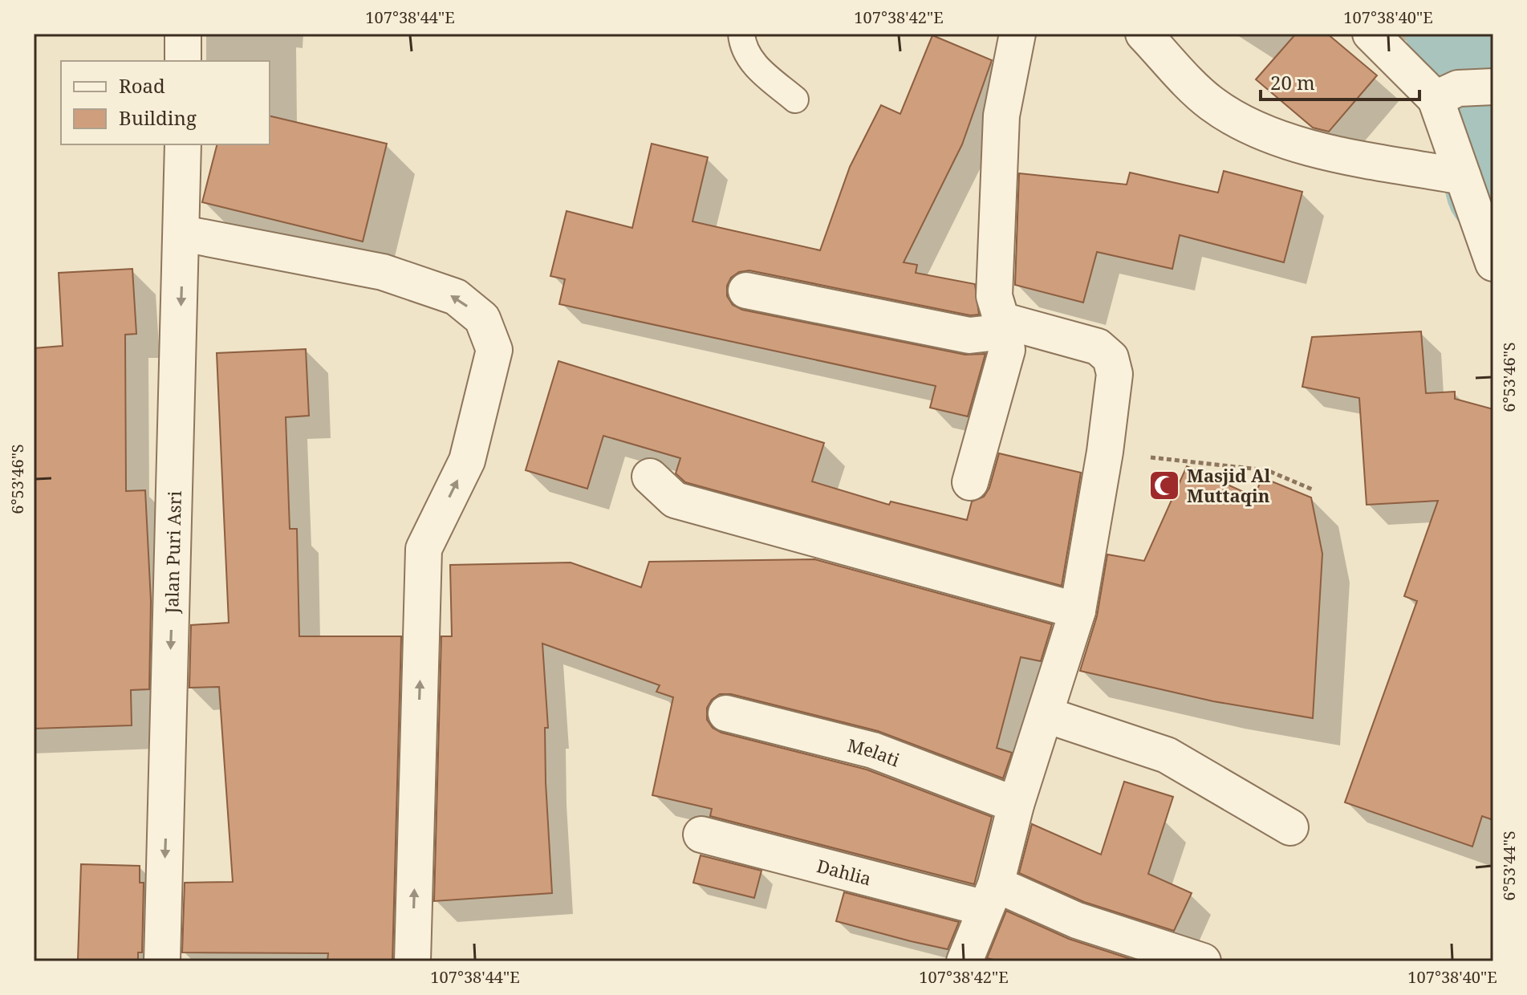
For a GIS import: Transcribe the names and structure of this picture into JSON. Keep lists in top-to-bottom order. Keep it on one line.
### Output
{"streets":{"street":["Jalan Puri Asri","Melati","Dahlia"]},"one_way":["Jalan Puri Asri"],"places":{"mosque":["Masjid Al Muttaqin"]},"legend":["Road","Building"],"scale_bar":"20 m","coordinates":["107°38'44\"E","107°38'42\"E","107°38'40\"E","6°53'46\"S","6°53'44\"S"]}
